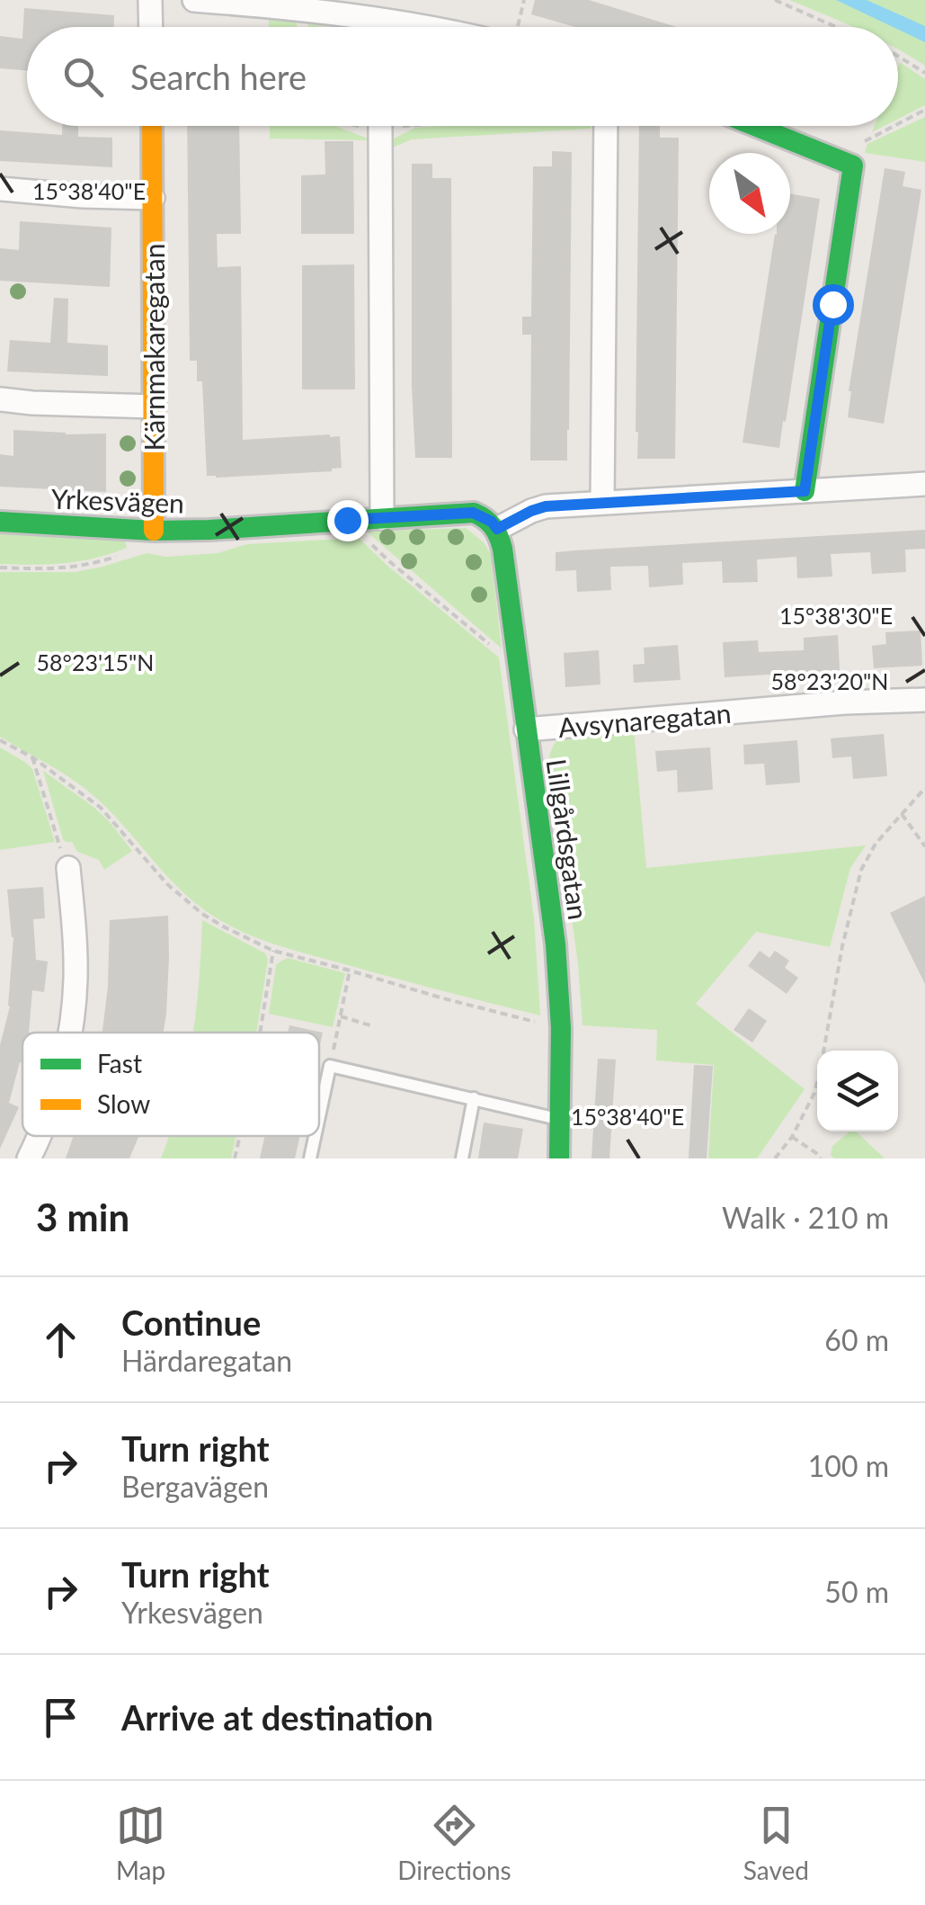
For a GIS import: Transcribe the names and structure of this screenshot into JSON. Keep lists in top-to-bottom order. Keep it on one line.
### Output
{"streets":{"street":["Kärnmakaregatan","Yrkesvägen","Avsynaregatan","Lillgårdsgatan"]},"crossings":[["Kärnmakaregatan","Yrkesvägen"],["Yrkesvägen","Lillgårdsgatan"],["Avsynaregatan","Lillgårdsgatan"]],"legend":["Fast","Slow"],"north":"bottom right","page":{"search":"Search here","heading":["3 min","Walk · 210 m"],"list":[["Continue","Härdaregatan","60 m"],["Turn right","Bergavägen","100 m"],["Turn right","Yrkesvägen","50 m"],"Arrive at destination"],"nav":["Map","Directions","Saved"]},"coordinates":["15°38'40\"E","15°38'30\"E","58°23'15\"N","58°23'20\"N"]}
